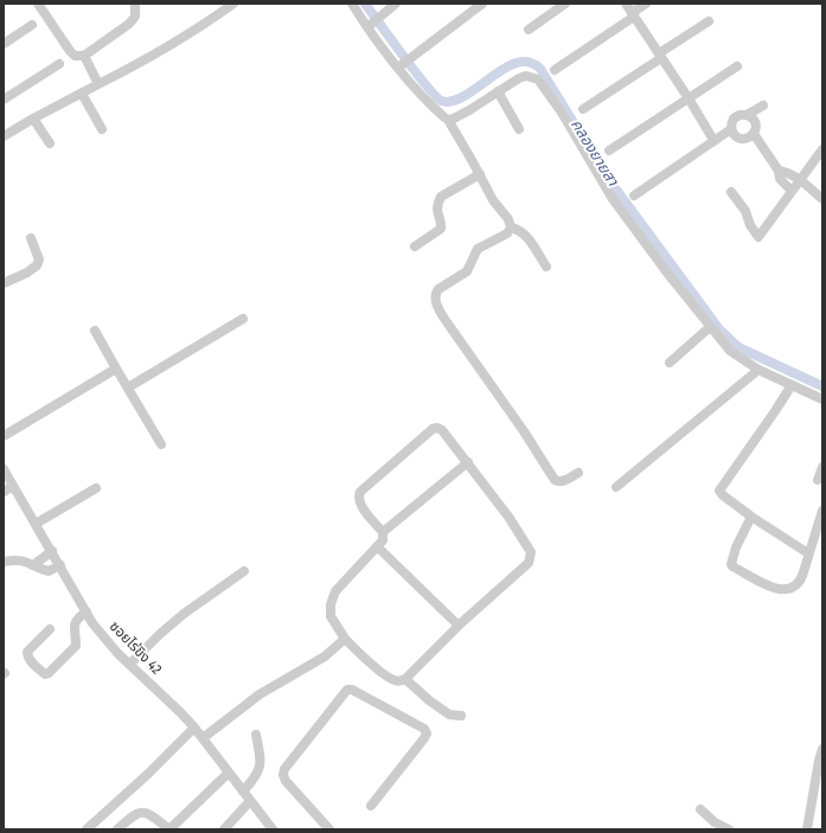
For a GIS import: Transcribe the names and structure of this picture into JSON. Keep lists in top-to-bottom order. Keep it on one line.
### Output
{"streets":{"street":["ซอยไร่ขิง 42"]},"water":["คลองยายสา"]}
